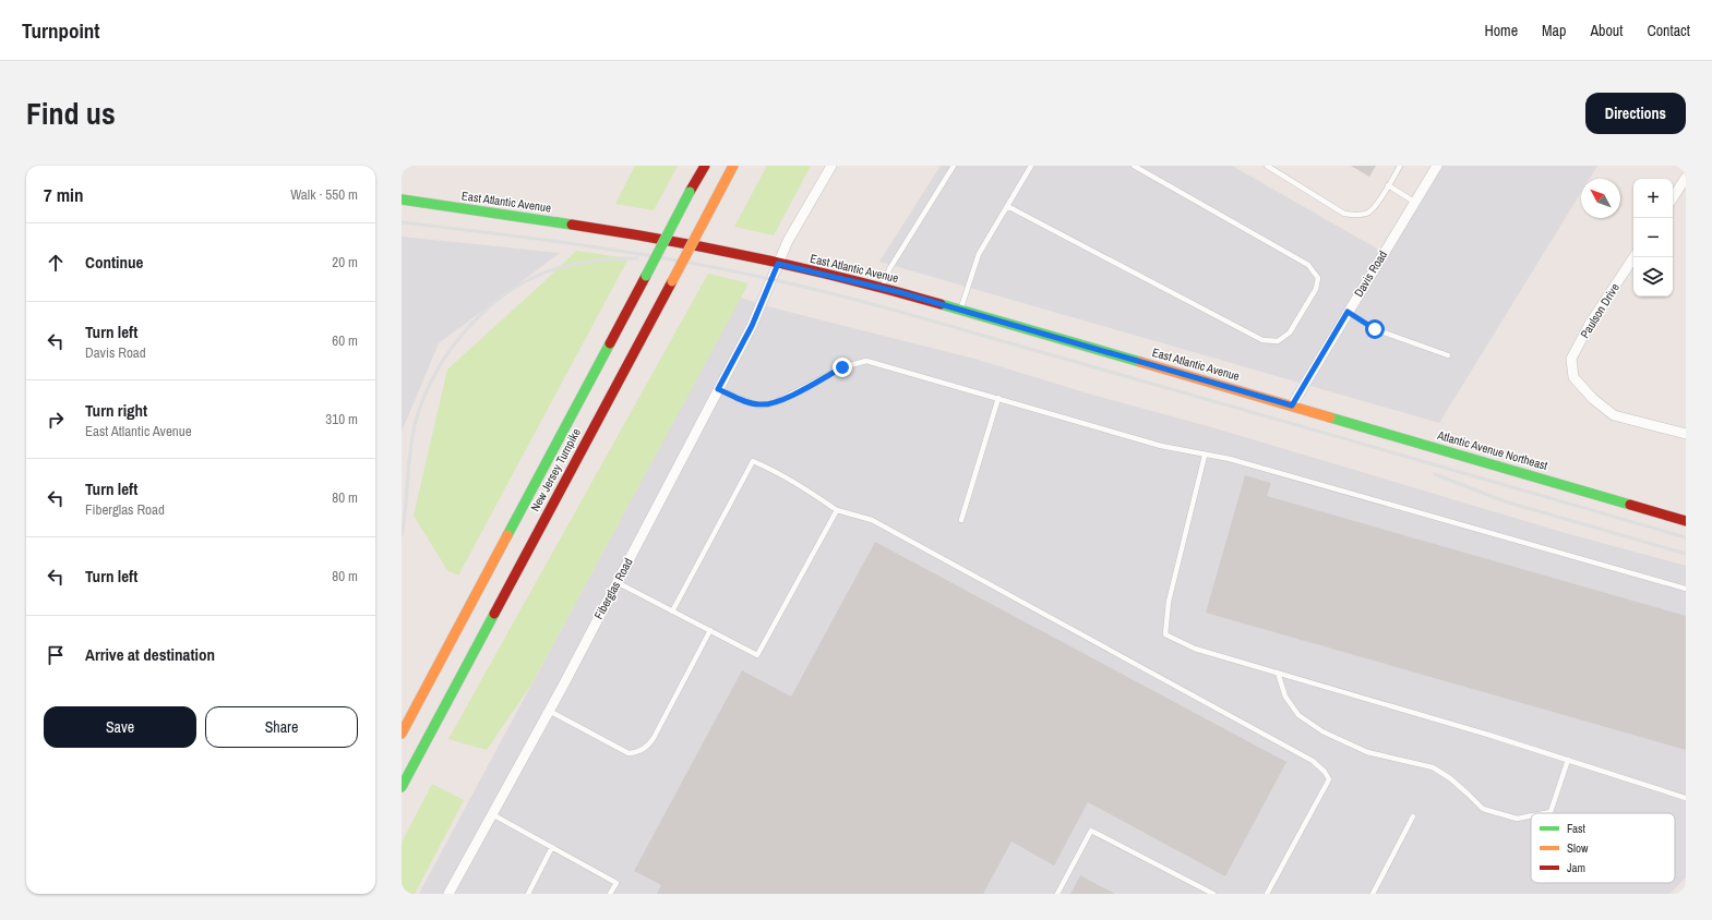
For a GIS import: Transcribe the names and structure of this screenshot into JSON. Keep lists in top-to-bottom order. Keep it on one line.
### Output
{"streets":{"main road":["East Atlantic Avenue","Atlantic Avenue Northeast","New Jersey Turnpike"],"street":["Davis Road","Paulson Drive","Fiberglas Road"]},"crossings":[["East Atlantic Avenue","Davis Road"],["East Atlantic Avenue","Atlantic Avenue Northeast"],["East Atlantic Avenue","Fiberglas Road"],["Davis Road","Atlantic Avenue Northeast"]],"legend":["Fast","Slow","Jam"],"north":"top left","page":{"header":"Turnpoint","nav":["Home","Map","About","Contact"],"title":"Find us","buttons":["Directions",["Save","Share"]],"heading":["7 min","Walk · 550 m"],"map_buttons":["+","−"],"list":[["Continue","20 m"],["Turn left","Davis Road","60 m"],["Turn right","East Atlantic Avenue","310 m"],["Turn left","Fiberglas Road","80 m"],["Turn left","80 m"],"Arrive at destination"]}}
